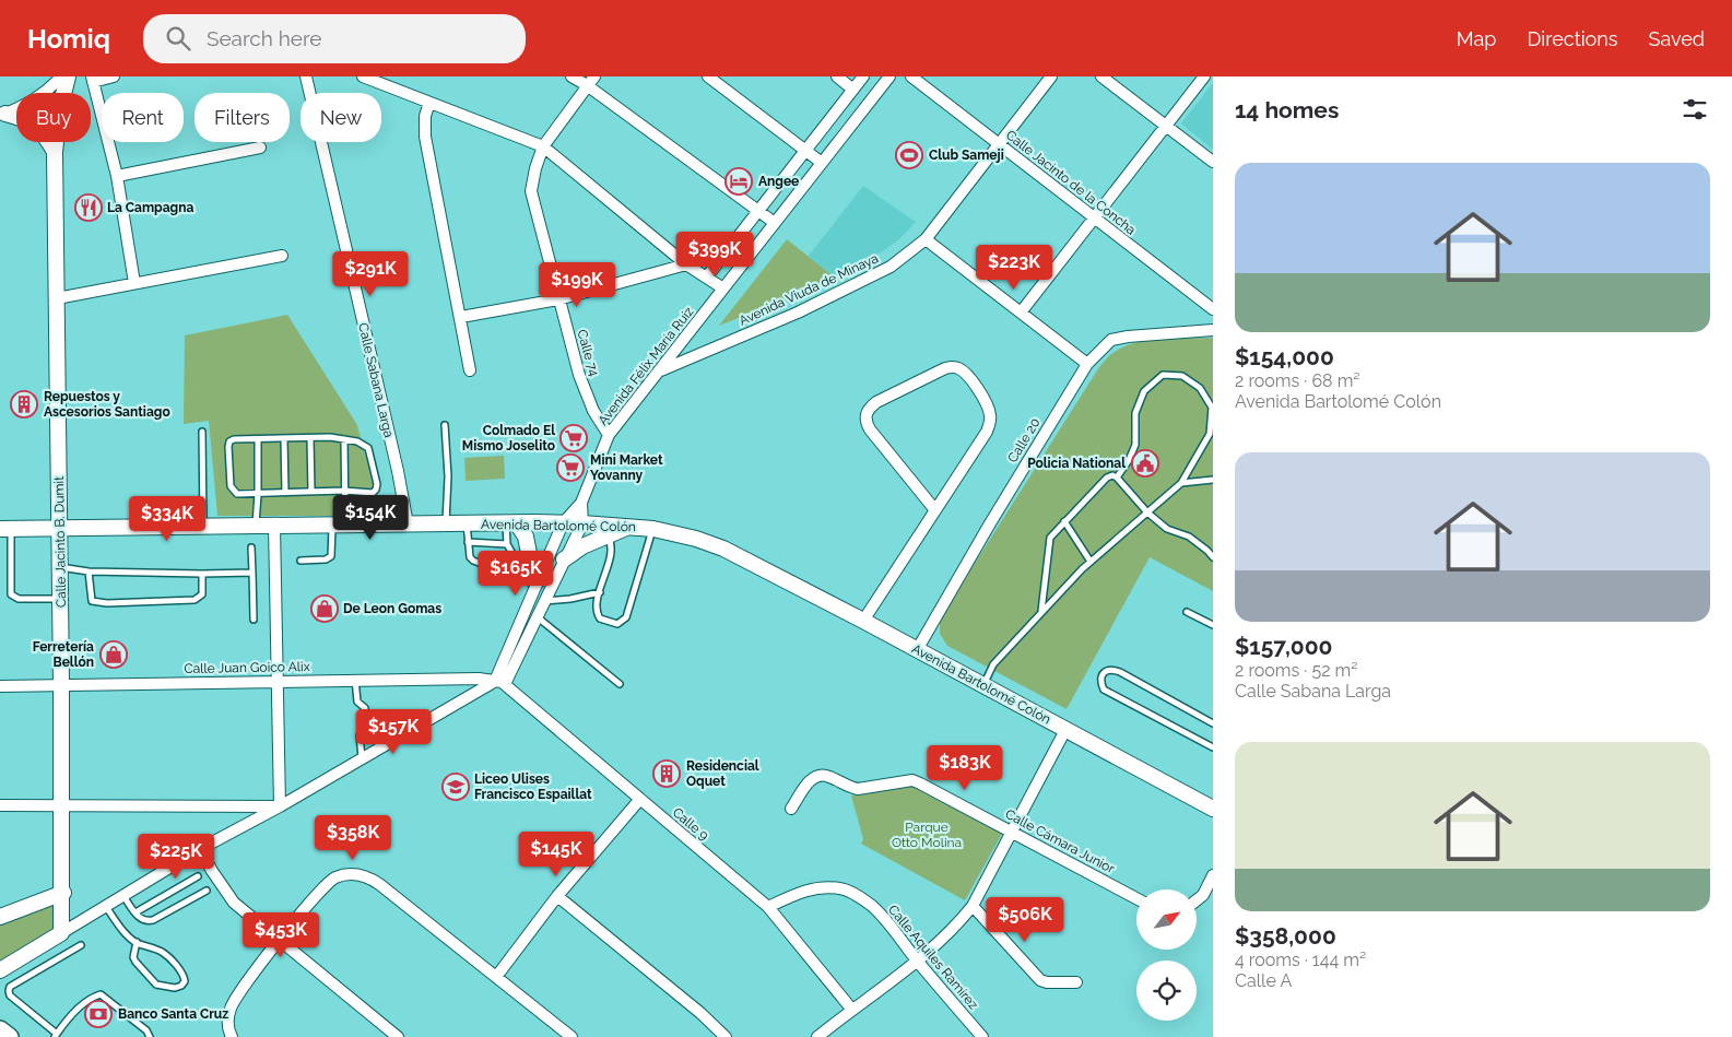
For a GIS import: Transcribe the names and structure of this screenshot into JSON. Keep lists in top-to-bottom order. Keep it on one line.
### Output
{"streets":{"main road":["Avenida Bartolomé Colón","Calle Jacinto B. Dumit"],"street":["Calle Jacinto de la Concha","Avenida Viuda de Minaya","Calle 74","Avenida Félix María Ruiz","Calle Sabana Larga","Calle 20","Calle Juan Goico Alix","Calle 9","Calle Cámara Junior","Calle Aquiles Ramírez"]},"crossings":[["Calle Jacinto de la Concha","Avenida Viuda de Minaya"],["Avenida Viuda de Minaya","Avenida Félix María Ruiz"],["Calle 74","Avenida Félix María Ruiz"],["Avenida Félix María Ruiz","Avenida Bartolomé Colón"],["Calle Sabana Larga","Avenida Bartolomé Colón"],["Calle 20","Avenida Bartolomé Colón"],["Avenida Bartolomé Colón","Calle Jacinto B. Dumit"],["Calle Jacinto B. Dumit","Calle Juan Goico Alix"],["Calle Juan Goico Alix","Calle 9"],["Calle 9","Calle Aquiles Ramírez"]],"parks":["Parque Otto Molina"],"places":{"sports":["Club Sameji"],"hotel":["Angee"],"restaurant":["La Campagna"],"building":["Repuestos y Ascesorios Santiago","Residencial Oquet"],"supermarket":["Colmado El Mismo Joselito","Mini Market Yovanny"],"public building":["Policia National"],"shop":["De Leon Gomas","Ferretería Bellón"],"school or university":["Liceo Ulises Francisco Espaillat"],"bank":["Banco Santa Cruz"]},"north":"top right","page":{"header":"Homiq","search":"Search here","nav":["Map","Directions","Saved"],"heading":"14 homes","chip":["Buy","Rent","Filters","New"],"list":[{"name":"$154,000","note":"2 rooms · 68 m² · Avenida Bartolomé Colón"},{"name":"$157,000","note":"2 rooms · 52 m² · Calle Sabana Larga"},{"name":"$358,000","note":"4 rooms · 144 m² · Calle A"}],"price":["$399K","$223K","$291K","$199K","$154K","$334K","$165K","$157K","$183K","$358K","$145K","$225K","$506K","$453K"]}}
